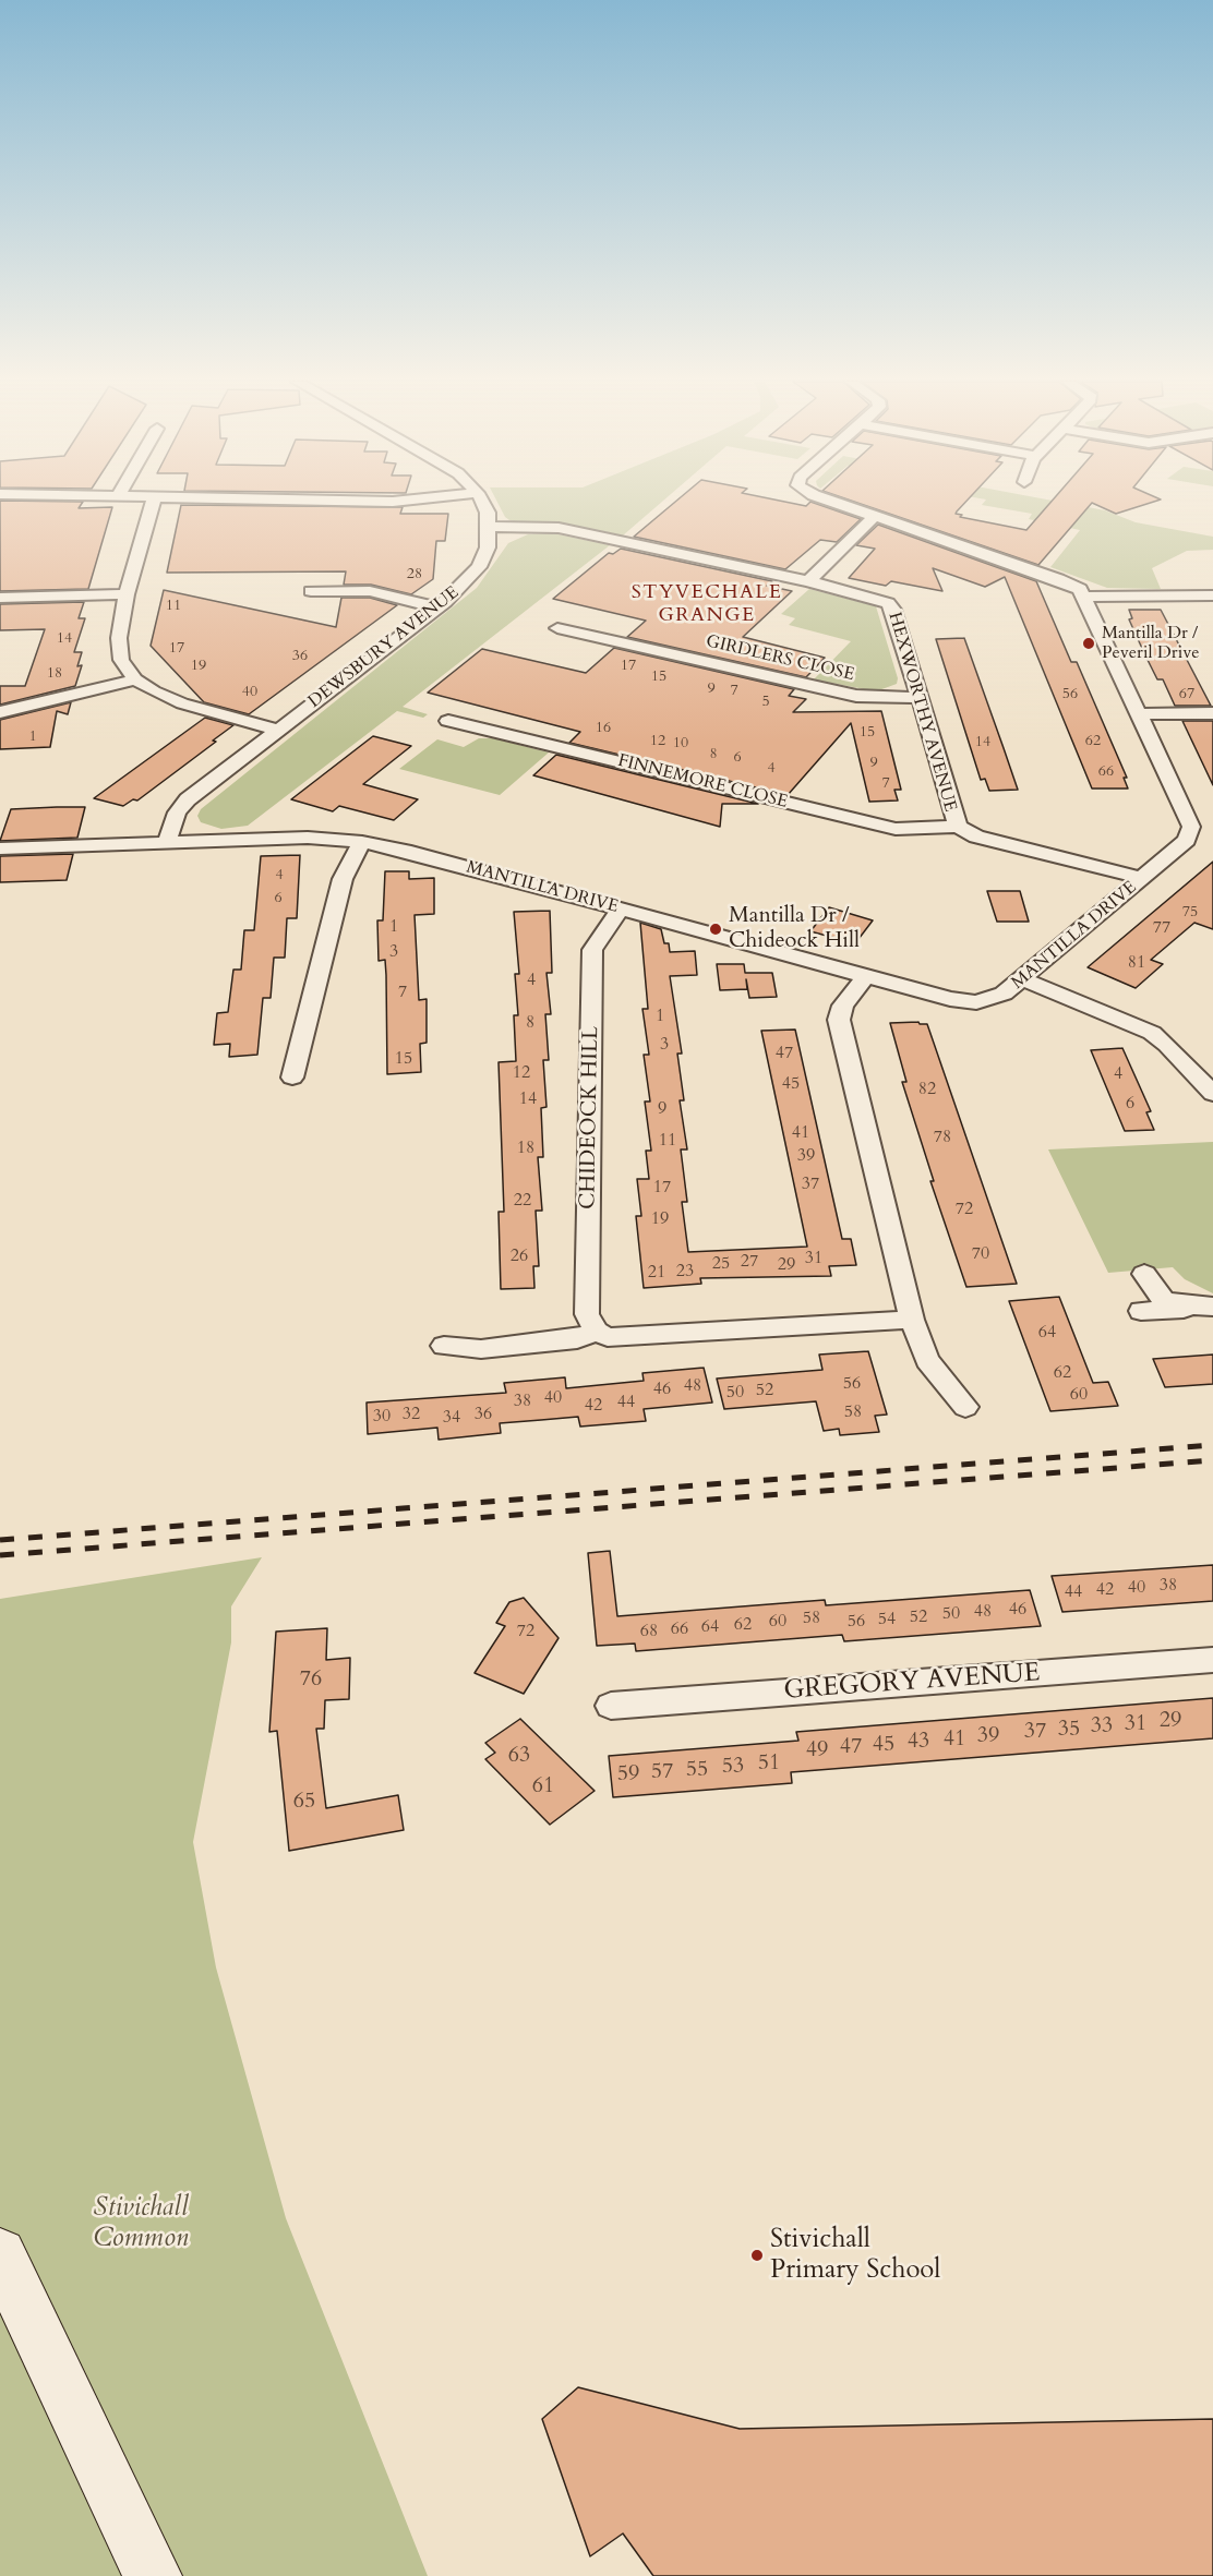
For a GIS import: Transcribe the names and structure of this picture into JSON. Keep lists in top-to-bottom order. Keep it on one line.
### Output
{"streets":{"street":["DEWSBURY AVENUE","GIRDLERS CLOSE","HEXWORTHY AVENUE","FINNEMORE CLOSE","MANTILLA DRIVE","CHIDEOCK HILL","GREGORY AVENUE"]},"crossings":[["DEWSBURY AVENUE","HEXWORTHY AVENUE"],["DEWSBURY AVENUE","MANTILLA DRIVE"],["GIRDLERS CLOSE","HEXWORTHY AVENUE"],["HEXWORTHY AVENUE","FINNEMORE CLOSE"],["HEXWORTHY AVENUE","MANTILLA DRIVE"],["MANTILLA DRIVE","CHIDEOCK HILL"]],"districts":["STYVECHALE GRANGE"],"parks":["Stivichall Common"],"places":["Mantilla Dr / Peveril Drive","Mantilla Dr / Chideock Hill","Stivichall Primary School"],"house_numbers":["28","11","14","17","36","19","17","18","15","9","7","40","56","67","5","16","15","1","12","62","14","10","8","6","9","4","66","7","4","6","75","1","77","3","81","4","7","1","8","3","47","15","12","4","45","82","14","6","9","41","78","11","18","39","37","17","22","72","19","70","26","31","27","25","29","23","21","64","62","56","48","46","52","50","60","40","38","44","42","58","32","36","30","34","38","40","42","44","46","48","50","52","58","54","60","56","62","64","66","72","68","76","29","31","33","35","37","39","41","43","45","47","49","63","51","53","55","57","59","61","65"]}
